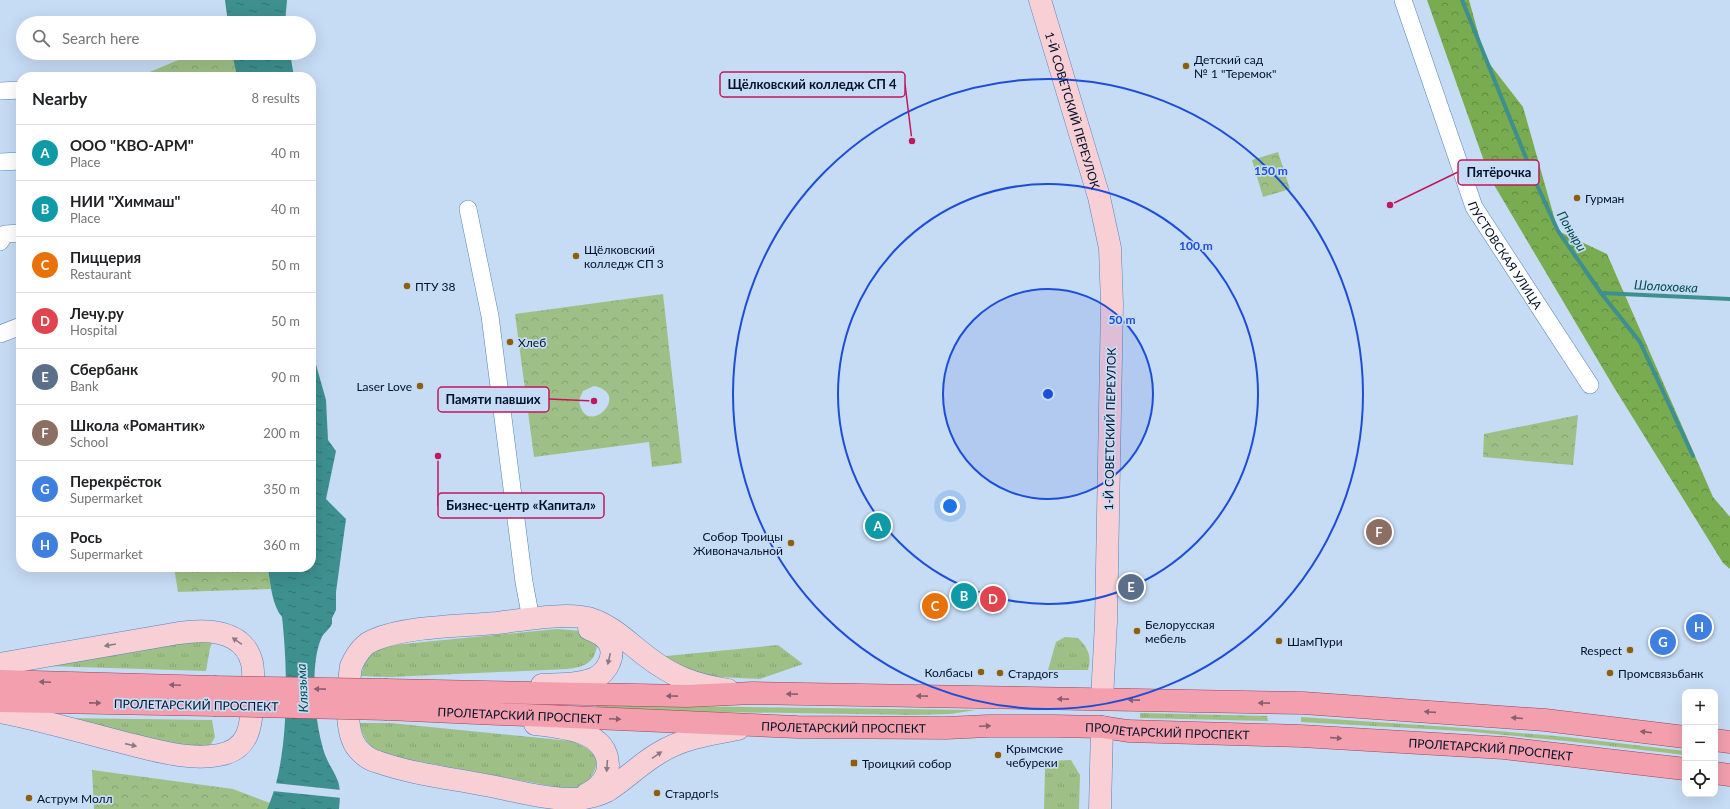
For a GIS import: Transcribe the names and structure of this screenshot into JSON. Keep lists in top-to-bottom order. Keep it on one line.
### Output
{"streets":{"main road":["1-Й СОВЕТСКИЙ ПЕРЕУЛОК","ПРОЛЕТАРСКИЙ ПРОСПЕКТ"],"street":["ПУСТОВСКАЯ УЛИЦА"]},"crossings":[["1-Й СОВЕТСКИЙ ПЕРЕУЛОК","ПРОЛЕТАРСКИЙ ПРОСПЕКТ"]],"water":["Поныри","Шолоховка","Клязьма"],"places":{"other":["Детский сад № 1 \"Теремок\"","Щёлковский колледж СП 4","Гурман","Пятёрочка","Щёлковский колледж СП 3","ПТУ 38","Хлеб","Laser Love","Памяти павших","Бизнес-центр «Капитал»","Собор Троицы Живоначальной","Белорусская мебель","ШамПури","Respect","Колбасы","Стардогs","Промсвязьбанк","Крымские чебуреки","Стардог!s","Аструм Молл"],"transit":["Троицкий собор"]},"page":{"search":"Search here","heading":["Nearby","8 results"],"list":[{"mark":"A","name":"ООО \"КВО-АРМ\"","note":"Place","value":"40 m"},{"mark":"B","name":"НИИ \"Химмаш\"","note":"Place","value":"40 m"},{"mark":"C","name":"Пиццерия","note":"Restaurant","value":"50 m"},{"mark":"D","name":"Лечу.ру","note":"Hospital","value":"50 m"},{"mark":"E","name":"Сбербанк","note":"Bank","value":"90 m"},{"mark":"F","name":"Школа «Романтик»","note":"School","value":"200 m"},{"mark":"G","name":"Перекрёсток","note":"Supermarket","value":"350 m"},{"mark":"H","name":"Рось","note":"Supermarket","value":"360 m"}],"pins":["A","F","E","B","D","C","H","G"],"map_buttons":["+","−"]},"rings":["150 m","100 m","50 m"]}
